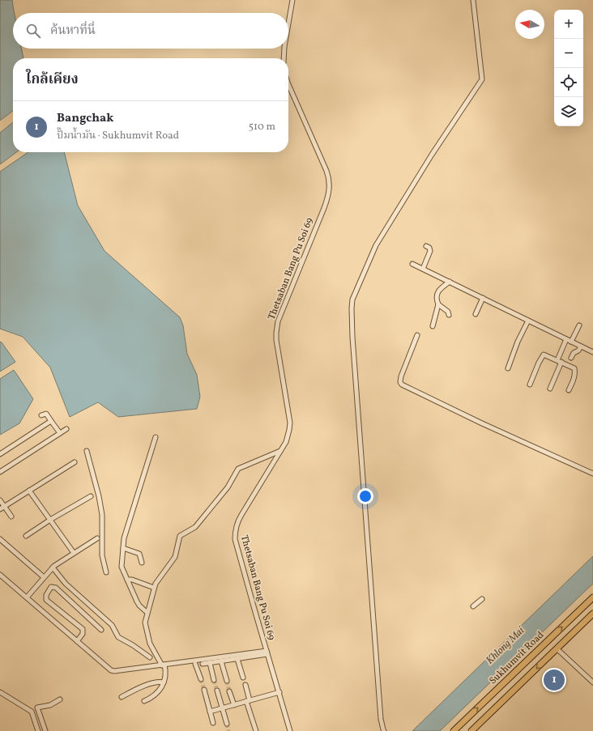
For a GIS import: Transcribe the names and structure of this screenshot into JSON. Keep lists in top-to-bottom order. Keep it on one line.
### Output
{"streets":{"highway":["Sukhumvit Road"],"street":["Thetsaban Bang Pu Soi 69"]},"water":["Khlong Mai"],"north":"left","page":{"map_buttons":["+","−"],"search":"ค้นหาที่นี่","heading":"ใกล้เคียง","list":[{"mark":"1","name":"Bangchak","note":"ปั๊มน้ำมัน · Sukhumvit Road","value":"510 m"}],"pins":"1"}}
